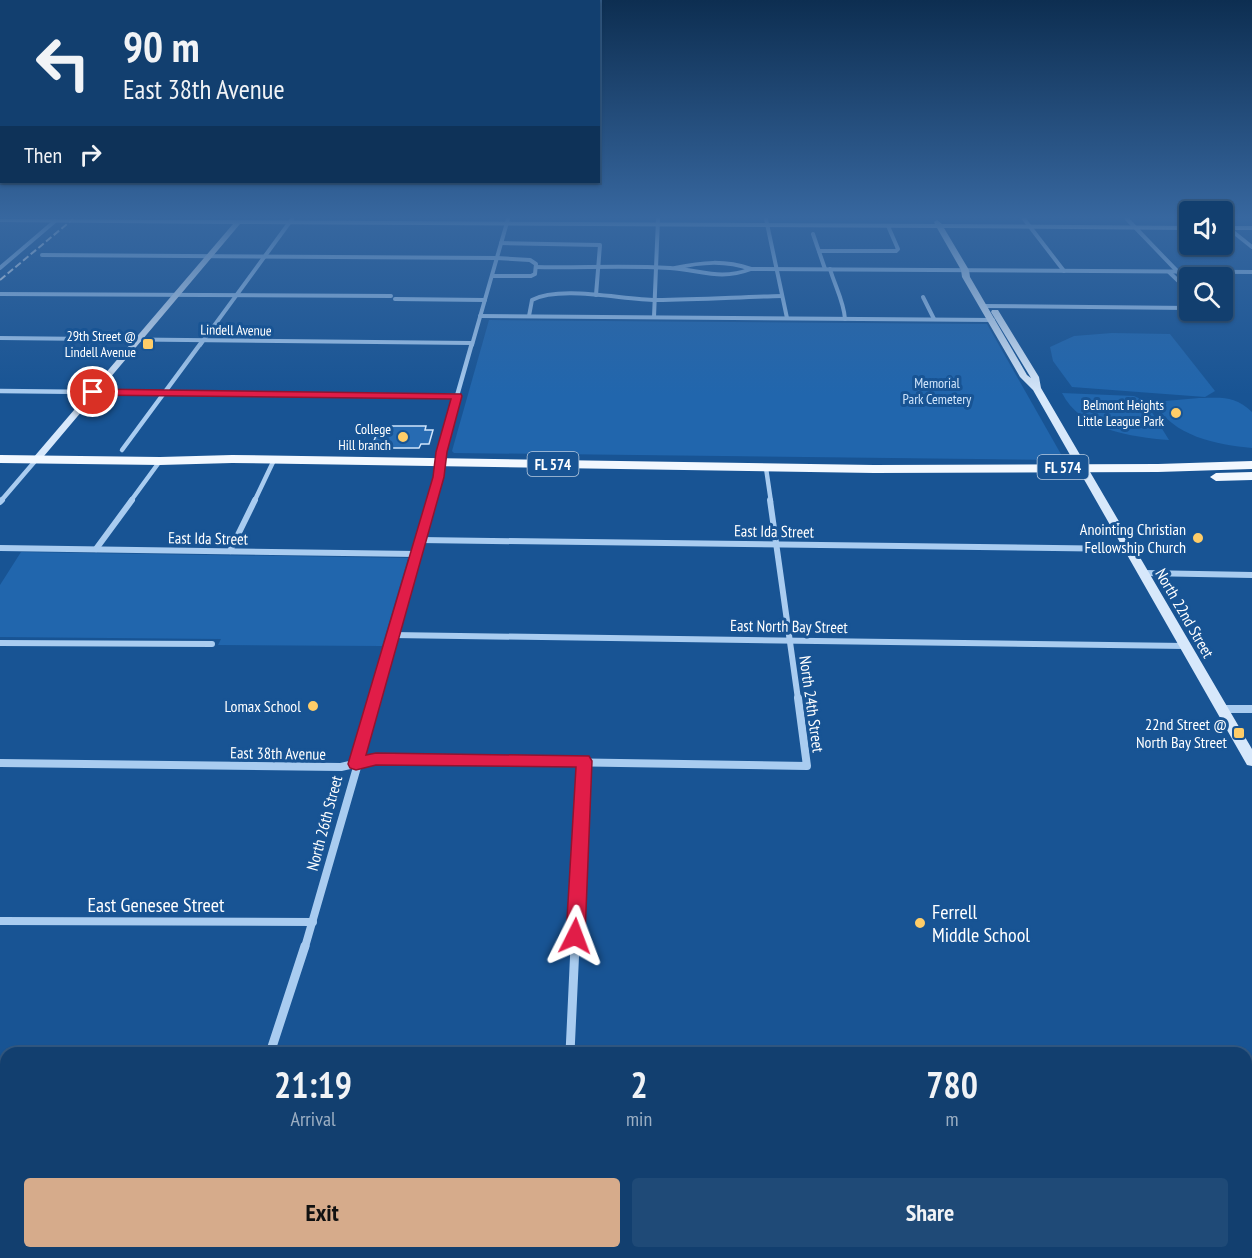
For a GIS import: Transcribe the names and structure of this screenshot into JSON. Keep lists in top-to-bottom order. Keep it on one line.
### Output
{"streets":{"main road":["FL 574"],"street":["Lindell Avenue","East Ida Street","North 22nd Street","East North Bay Street","North 24th Street","East 38th Avenue","North 26th Street","East Genesee Street"]},"crossings":[["Lindell Avenue","North 26th Street"],["FL 574","North 22nd Street"],["FL 574","North 24th Street"],["FL 574","North 26th Street"],["East Ida Street","North 22nd Street"],["East Ida Street","North 24th Street"],["East Ida Street","North 26th Street"],["North 22nd Street","East North Bay Street"],["East North Bay Street","North 24th Street"],["East North Bay Street","North 26th Street"],["North 24th Street","East 38th Avenue"],["East 38th Avenue","North 26th Street"],["North 26th Street","East Genesee Street"]],"parks":["Memorial Park Cemetery"],"places":{"transit":["29th Street @ Lindell Avenue","22nd Street @ North Bay Street"],"other":["Belmont Heights Little League Park","College Hill branch","Anointing Christian Fellowship Church","Lomax School","Ferrell Middle School"]},"page":{"turn":["90 m","East 38th Avenue"],"then":"Then","eta":["21:19","Arrival","2","min","780","m"],"buttons":["Exit","Share"]}}
